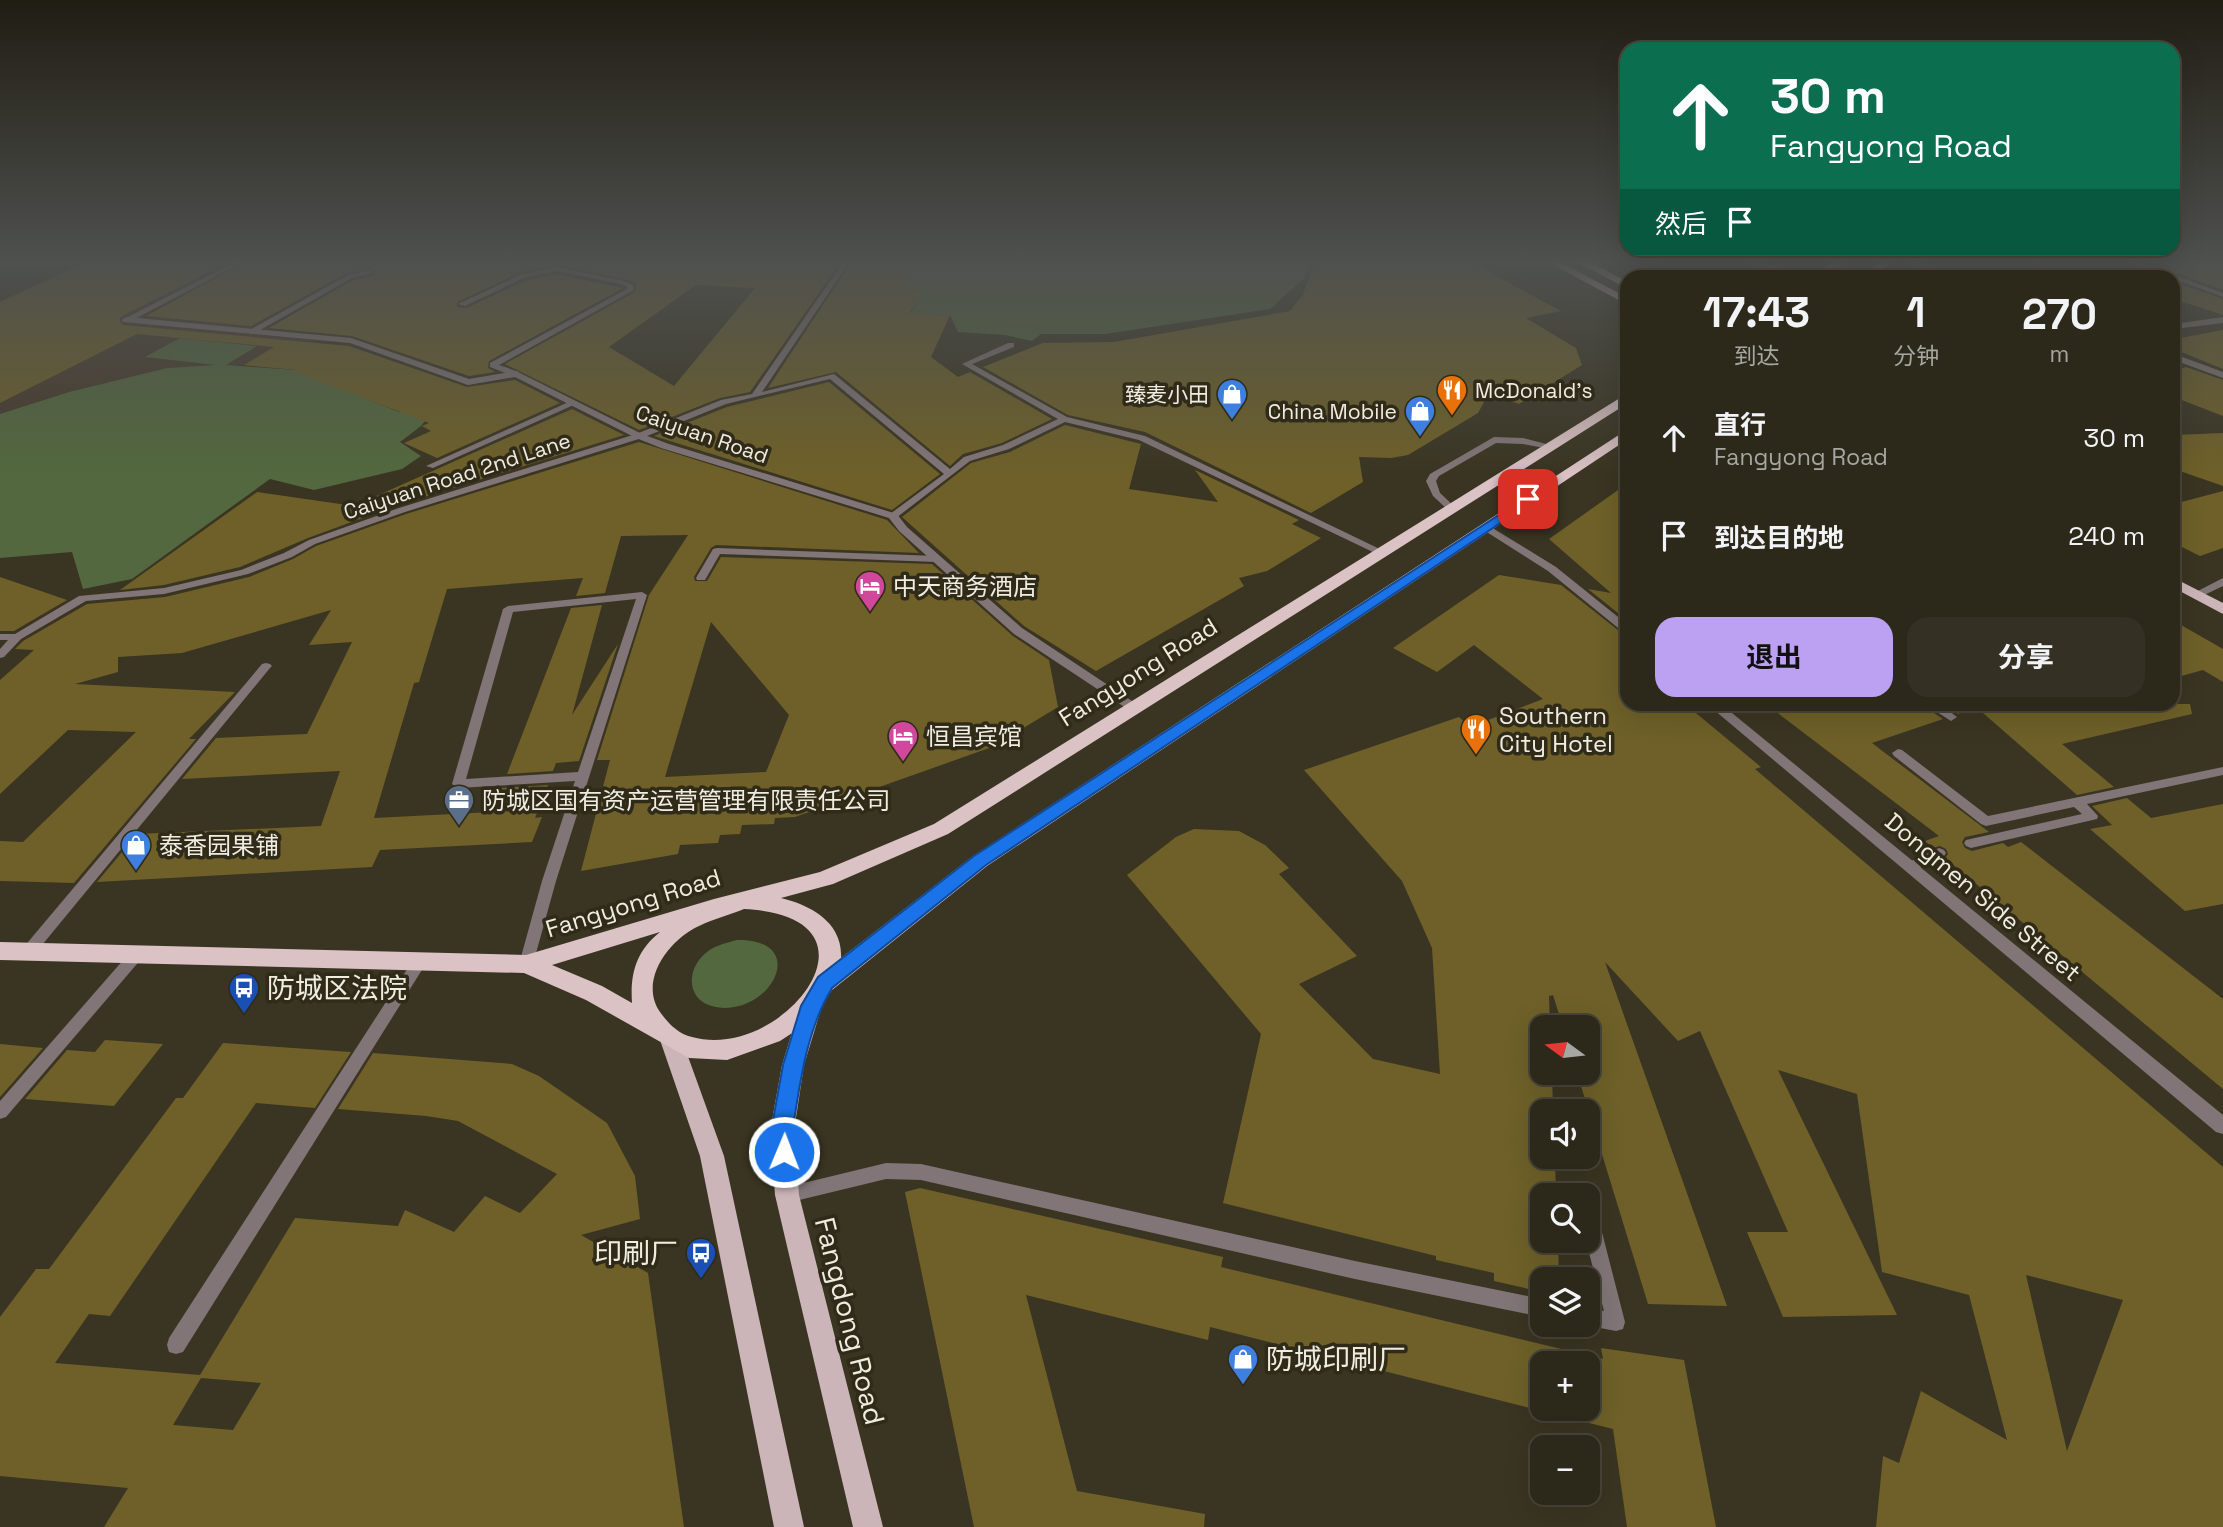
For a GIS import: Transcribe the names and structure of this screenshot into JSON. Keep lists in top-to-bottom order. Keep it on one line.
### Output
{"streets":{"highway":["Fangyong Road"],"main road":["Fangdong Road"],"street":["Caiyuan Road","Dongmen Side Street"],"lane":["Caiyuan Road 2nd Lane"]},"crossings":[["Caiyuan Road","Caiyuan Road 2nd Lane"],["Caiyuan Road","Fangyong Road"],["Fangyong Road","Fangdong Road"]],"places":{"restaurant":["McDonald's","Southern City Hotel"],"shop":["臻麦小田","China Mobile","泰香园果铺","防城印刷厂"],"hotel":["中天商务酒店","恒昌宾馆"],"office":["防城区国有资产运营管理有限责任公司"],"bus stop":["防城区法院","印刷厂"]},"north":"left","page":{"turn":["30 m","Fangyong Road"],"then":"然后","eta":["17:43","到达","1","分钟","270","m"],"list":[{"name":"直行","note":"Fangyong Road","value":"30 m"},{"name":"到达目的地","value":"240 m"}],"buttons":["退出","分享"],"map_buttons":["+","−"]}}
